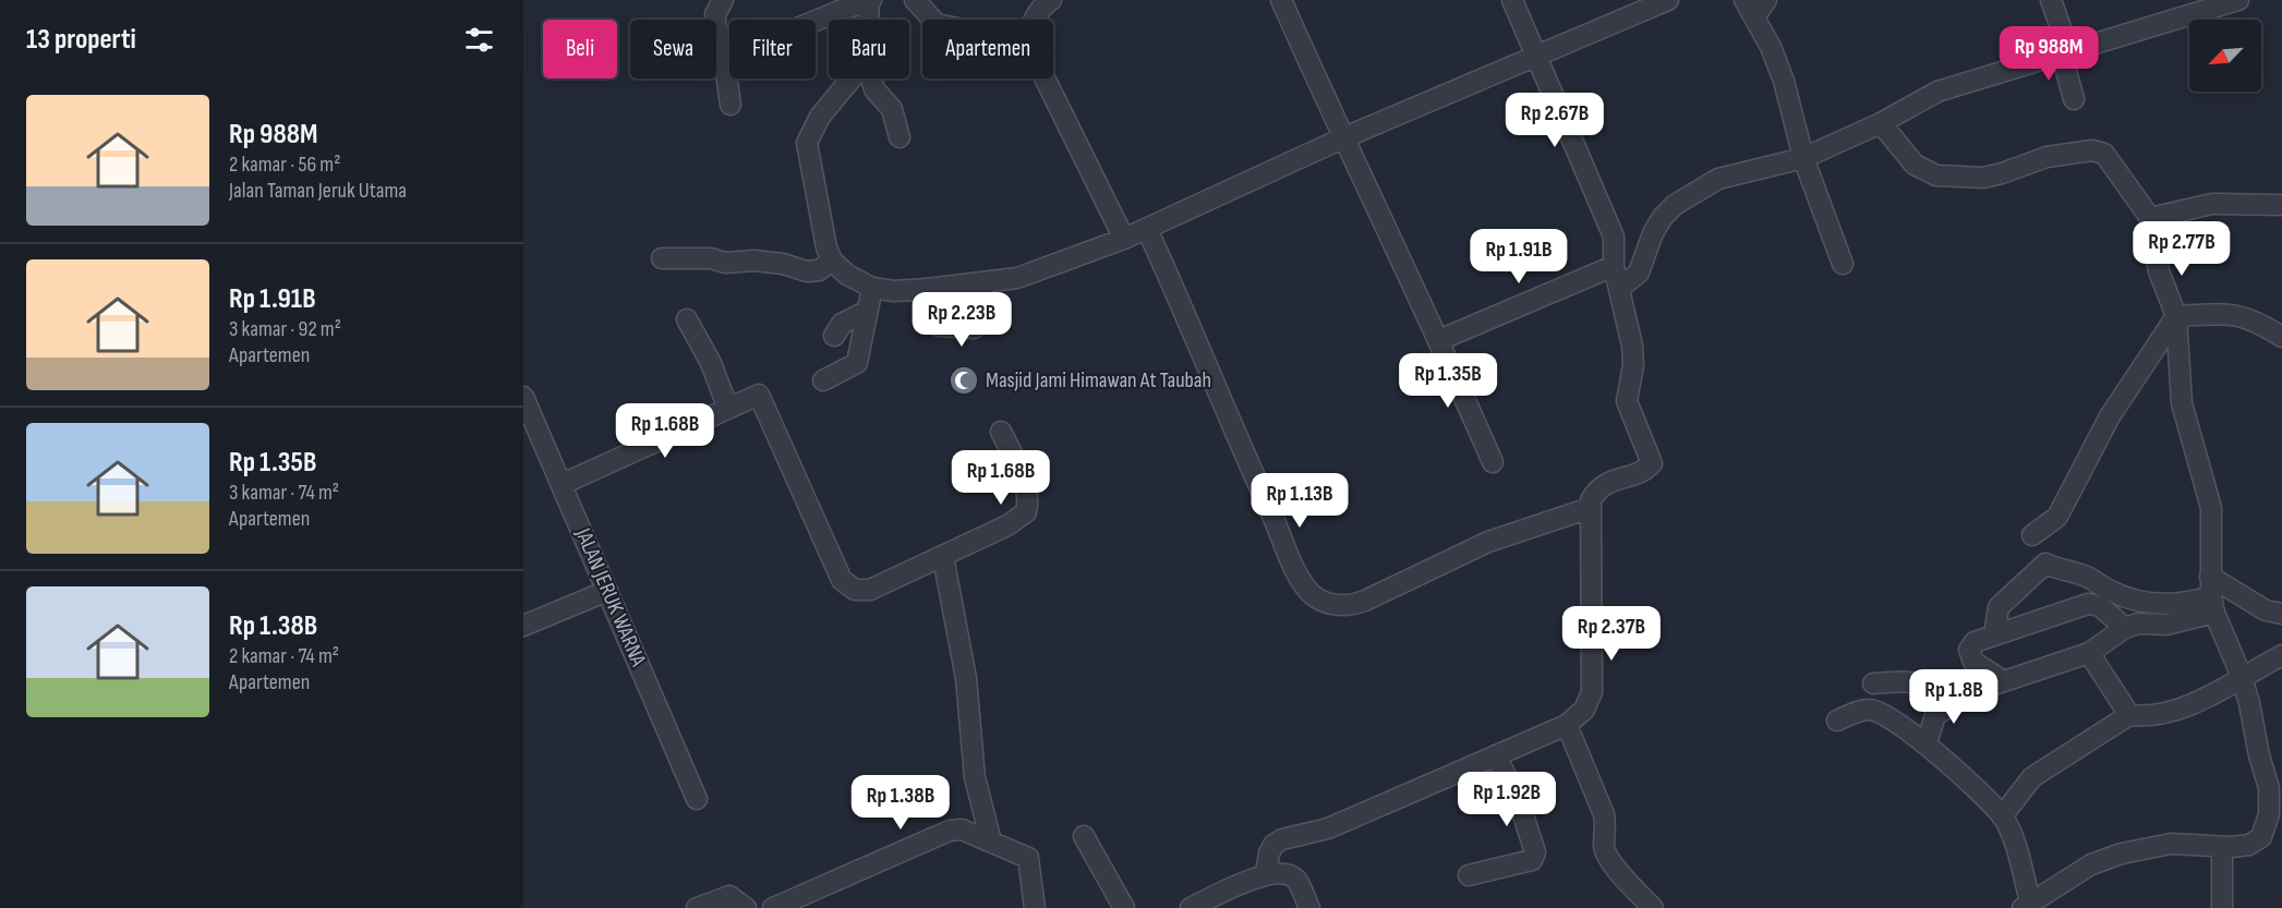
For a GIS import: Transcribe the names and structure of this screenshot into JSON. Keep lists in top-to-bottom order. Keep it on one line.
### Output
{"streets":{"street":["JALAN JERUK WARNA"]},"places":{"mosque":["Masjid Jami Himawan At Taubah"]},"north":"bottom left","page":{"heading":"13 properti","chip":["Beli","Sewa","Filter","Baru","Apartemen"],"price":["Rp 988M","Rp 2.67B","Rp 2.77B","Rp 1.91B","Rp 2.23B","Rp 1.35B","Rp 1.68B","Rp 1.68B","Rp 1.13B","Rp 2.37B","Rp 1.8B","Rp 1.92B","Rp 1.38B"],"list":[{"name":"Rp 988M","note":"2 kamar · 56 m² · Jalan Taman Jeruk Utama"},{"name":"Rp 1.91B","note":"3 kamar · 92 m² · Apartemen"},{"name":"Rp 1.35B","note":"3 kamar · 74 m² · Apartemen"},{"name":"Rp 1.38B","note":"2 kamar · 74 m² · Apartemen"}]}}
